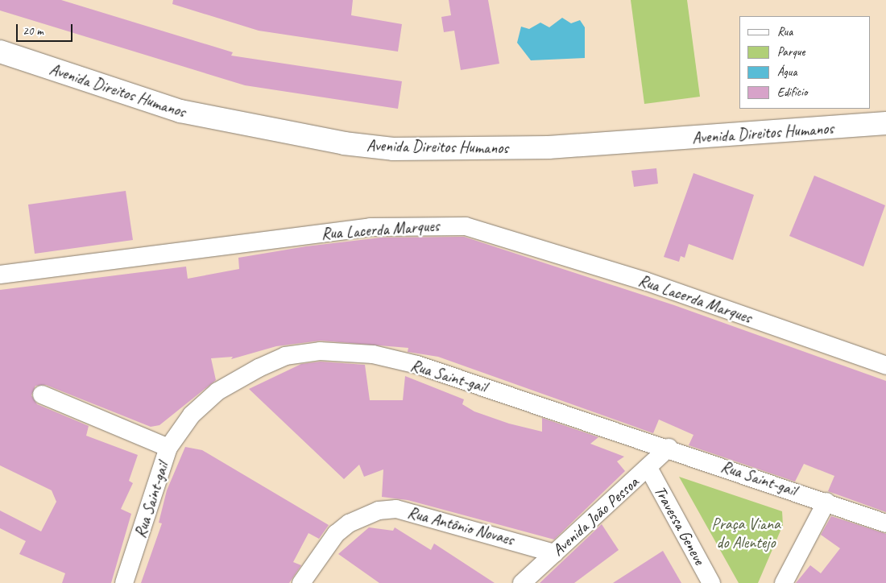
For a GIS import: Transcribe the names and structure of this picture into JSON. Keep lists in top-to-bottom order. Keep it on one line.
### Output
{"streets":{"main road":["Avenida Direitos Humanos"],"street":["Rua Lacerda Marques","Rua Saint-gail","Avenida João Pessoa","Travessa Geneve","Rua Antônio Novaes"]},"crossings":[["Rua Saint-gail","Avenida João Pessoa"],["Avenida João Pessoa","Travessa Geneve"],["Avenida João Pessoa","Rua Antônio Novaes"]],"parks":["Praça Viana do Alentejo"],"legend":["Rua","Parque","Água","Edifício"],"scale_bar":"20 m"}
